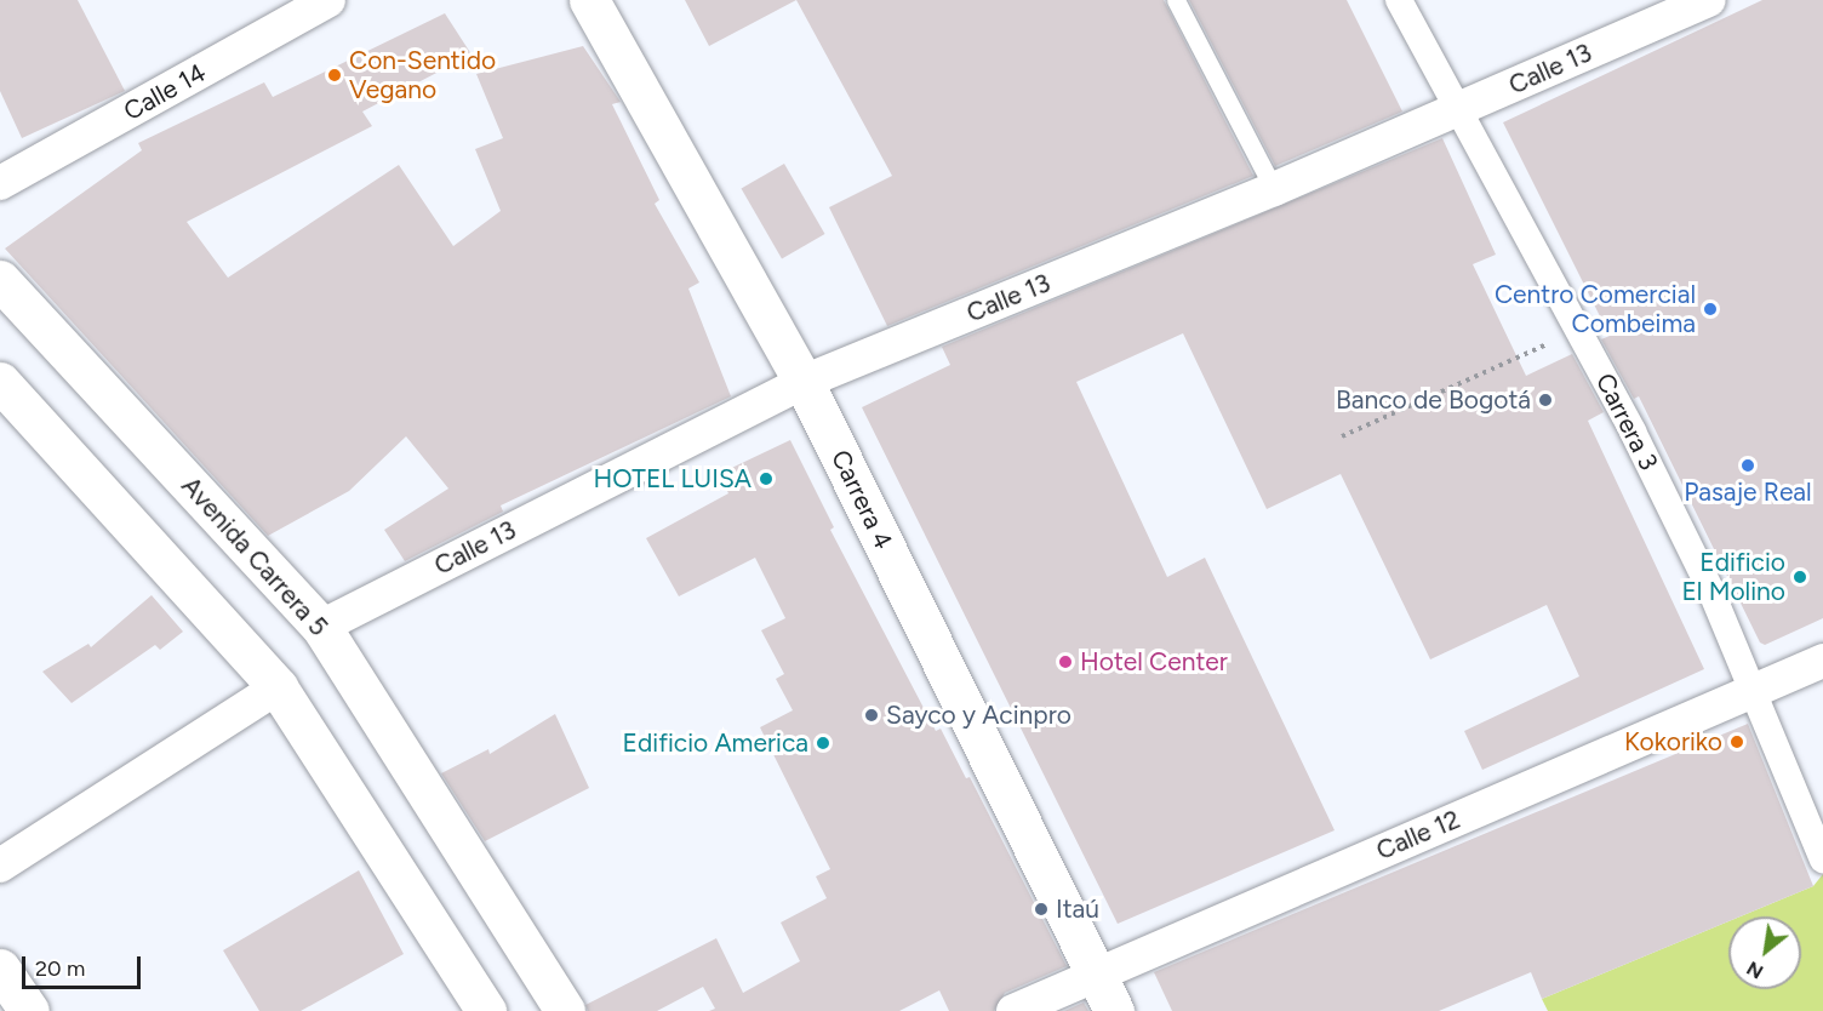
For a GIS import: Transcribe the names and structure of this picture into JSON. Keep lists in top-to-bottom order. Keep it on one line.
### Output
{"streets":{"main road":["Carrera 4","Avenida Carrera 5"],"street":["Calle 13","Calle 14","Carrera 3","Calle 12"]},"crossings":[["Calle 13","Carrera 3"],["Calle 13","Carrera 4"],["Calle 13","Avenida Carrera 5"],["Carrera 3","Calle 12"],["Carrera 4","Calle 12"]],"places":["Con-Sentido Vegano","Centro Comercial Combeima","Banco de Bogotá","Pasaje Real","HOTEL LUISA","Edificio El Molino","Hotel Center","Sayco y Acinpro","Kokoriko","Edificio America","Itaú"],"scale_bar":"20 m","north":"bottom left"}
